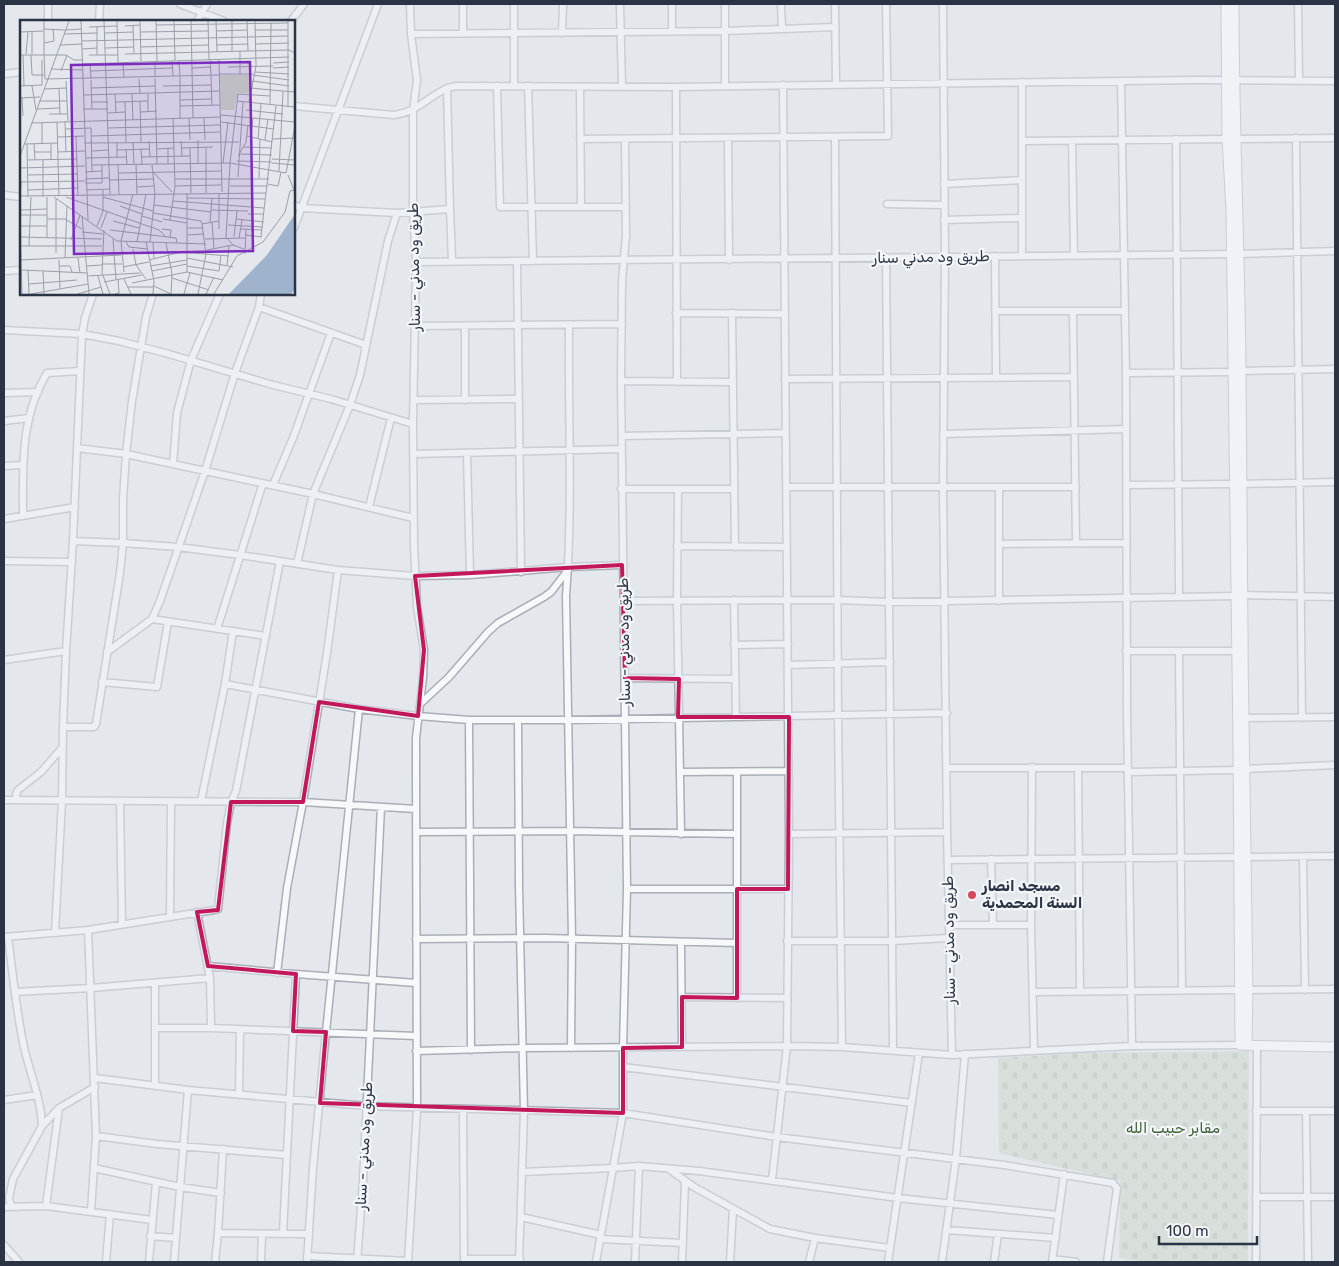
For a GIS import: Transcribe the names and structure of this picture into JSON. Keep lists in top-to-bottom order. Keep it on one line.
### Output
{"streets":{"street":["طريق ود مدني سنار","طريق ود مدني - سنار"]},"crossings":[["طريق ود مدني سنار","طريق ود مدني - سنار"]],"parks":["مقابر حبيب الله"],"places":["مسجد انصار السنة المحمدية"],"scale_bar":"100 m"}
